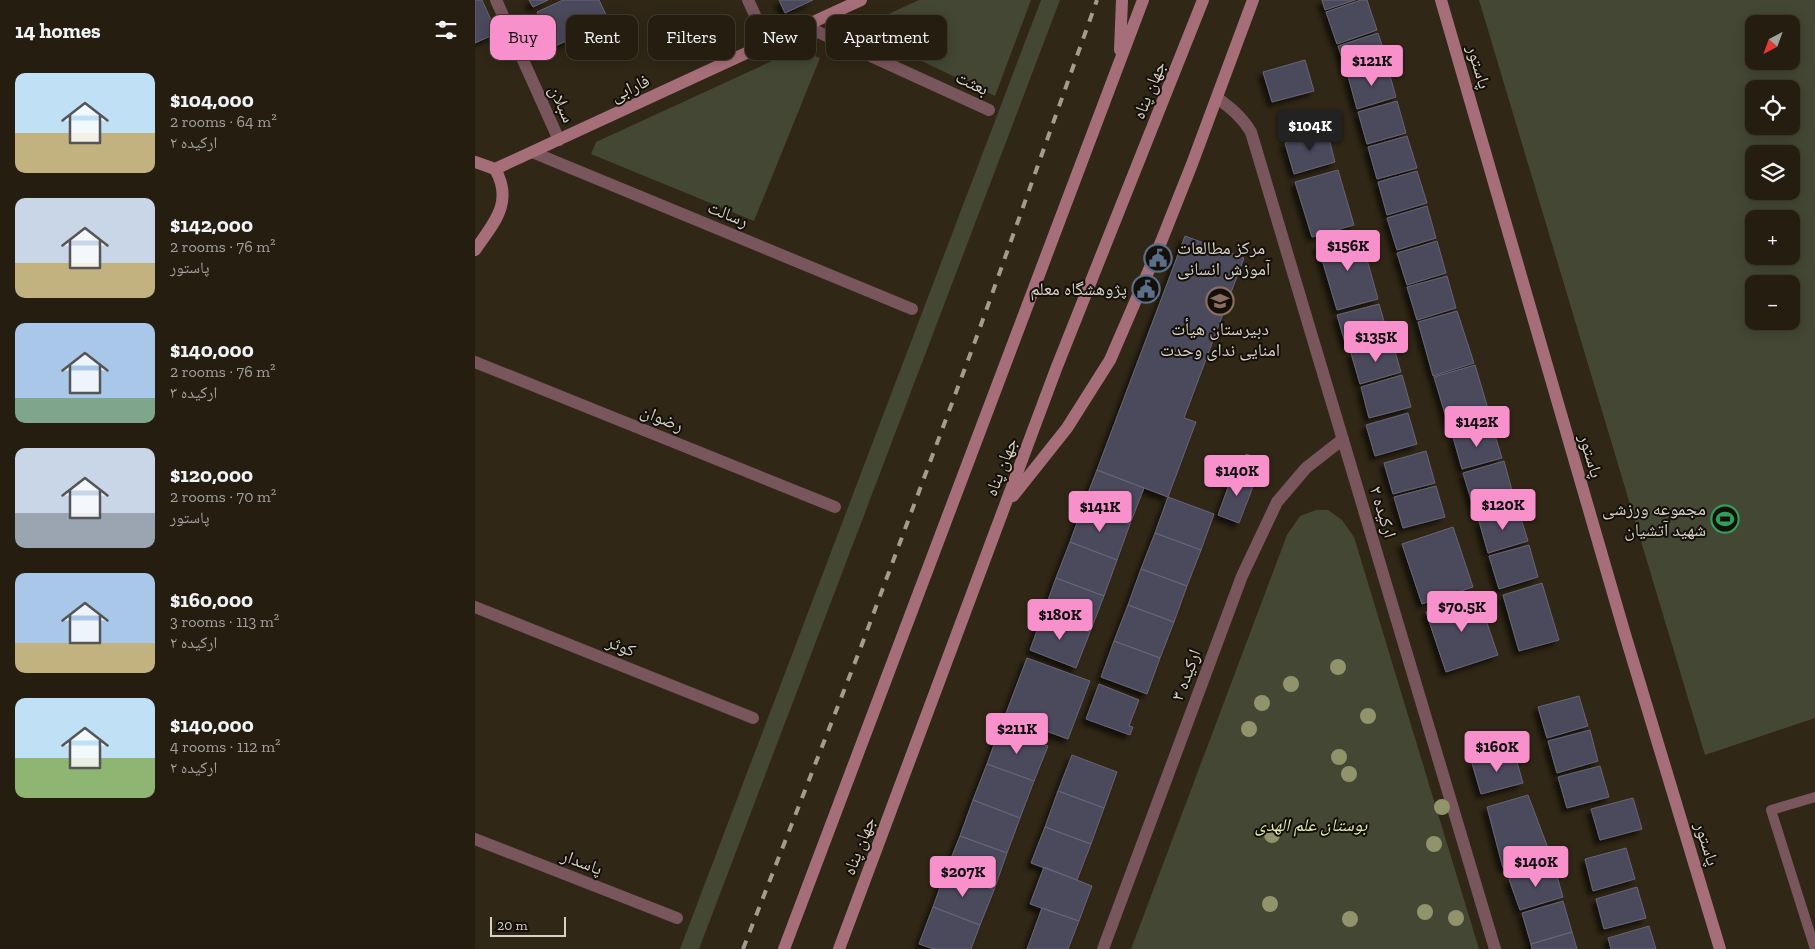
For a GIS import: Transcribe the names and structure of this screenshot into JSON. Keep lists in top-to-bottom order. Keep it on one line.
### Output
{"streets":{"street":["پاستور","بعثت","فارابی","جهان پناه","سبلان","رسالت","رضوان","ارکیده ۲","کوثر","ارکیده ۳","پاسدار"]},"crossings":[["فارابی","سبلان"],["فارابی","رسالت"],["ارکیده ۲","ارکیده ۳"]],"parks":["بوستان علم الهدی"],"places":{"public building":["مرکز مطالعات آموزش انسانی","پژوهشگاه معلم"],"school or university":["دبیرستان هیأت امنایی ندای وحدت"],"sports":["مجموعه ورزشی شهید آتشیان"]},"scale_bar":"20 m","north":"bottom left","page":{"heading":"14 homes","map_buttons":["+","−"],"chip":["Buy","Rent","Filters","New","Apartment"],"price":["$121K","$104K","$156K","$135K","$142K","$140K","$120K","$141K","$70.5K","$180K","$211K","$160K","$140K","$207K"],"list":[{"name":"$104,000","note":"2 rooms · 64 m² · ارکیده ۲"},{"name":"$142,000","note":"2 rooms · 76 m² · پاستور"},{"name":"$140,000","note":"2 rooms · 76 m² · ارکیده ۳"},{"name":"$120,000","note":"2 rooms · 70 m² · پاستور"},{"name":"$160,000","note":"3 rooms · 113 m² · ارکیده ۲"},{"name":"$140,000","note":"4 rooms · 112 m² · ارکیده ۲"}],"scale":"20 m"}}
